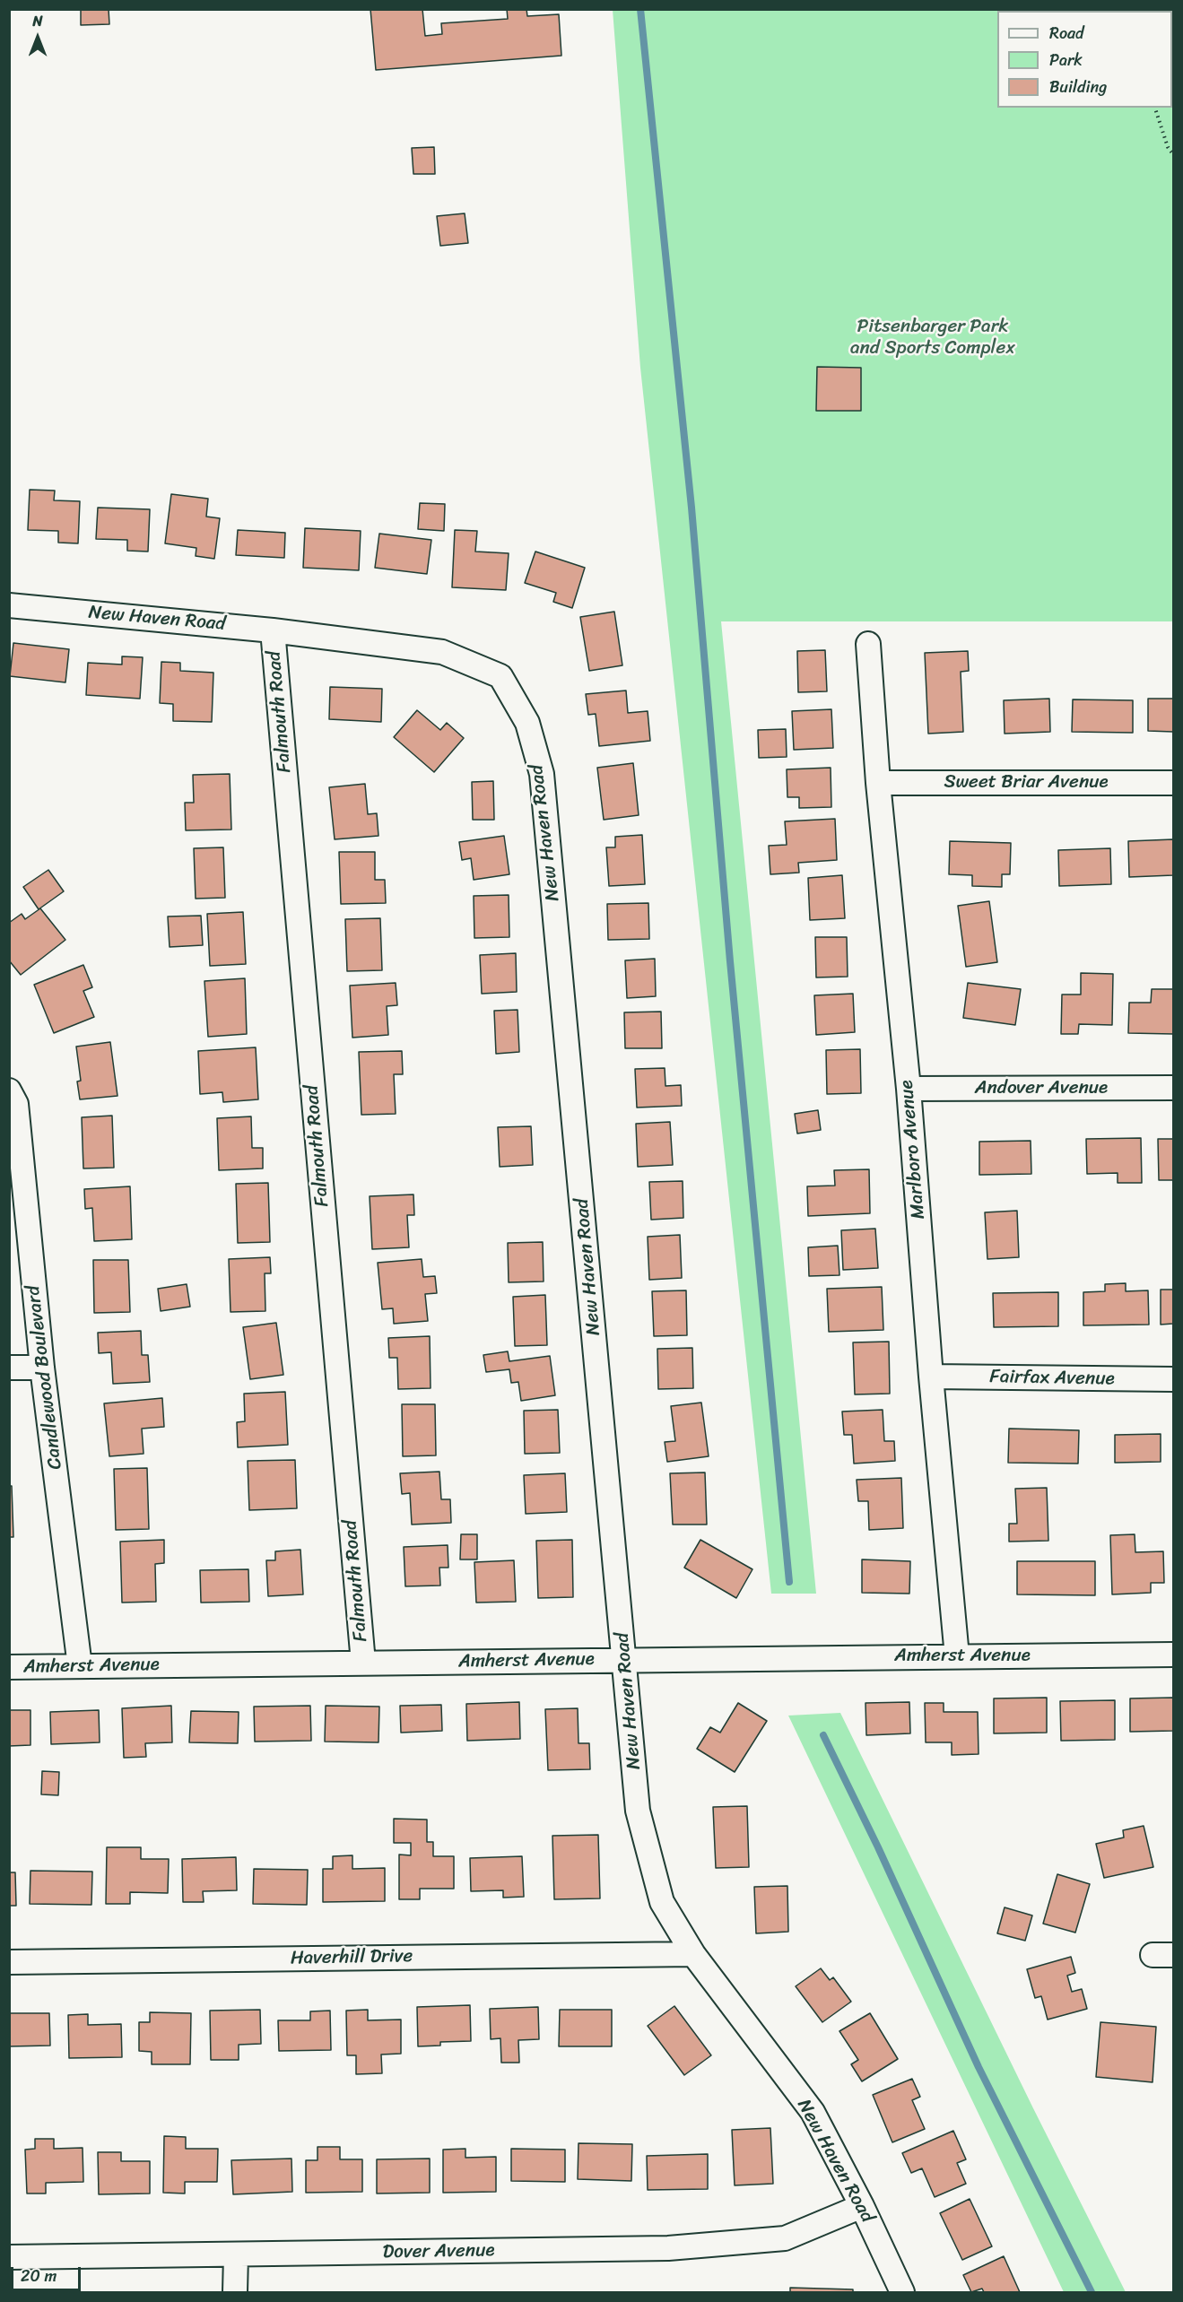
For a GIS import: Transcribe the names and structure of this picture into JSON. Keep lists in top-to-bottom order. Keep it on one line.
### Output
{"streets":{"street":["New Haven Road","Falmouth Road","Sweet Briar Avenue","Andover Avenue","Marlboro Avenue","Candlewood Boulevard","Fairfax Avenue","Amherst Avenue","Haverhill Drive","Dover Avenue"]},"crossings":[["New Haven Road","Falmouth Road"],["New Haven Road","Amherst Avenue"],["New Haven Road","Haverhill Drive"],["New Haven Road","Dover Avenue"],["Falmouth Road","Amherst Avenue"],["Sweet Briar Avenue","Marlboro Avenue"],["Andover Avenue","Marlboro Avenue"],["Marlboro Avenue","Fairfax Avenue"],["Marlboro Avenue","Amherst Avenue"],["Candlewood Boulevard","Amherst Avenue"]],"parks":["Pitsenbarger Park and Sports Complex"],"legend":["Road","Park","Building"],"scale_bar":"20 m","north":"top"}
